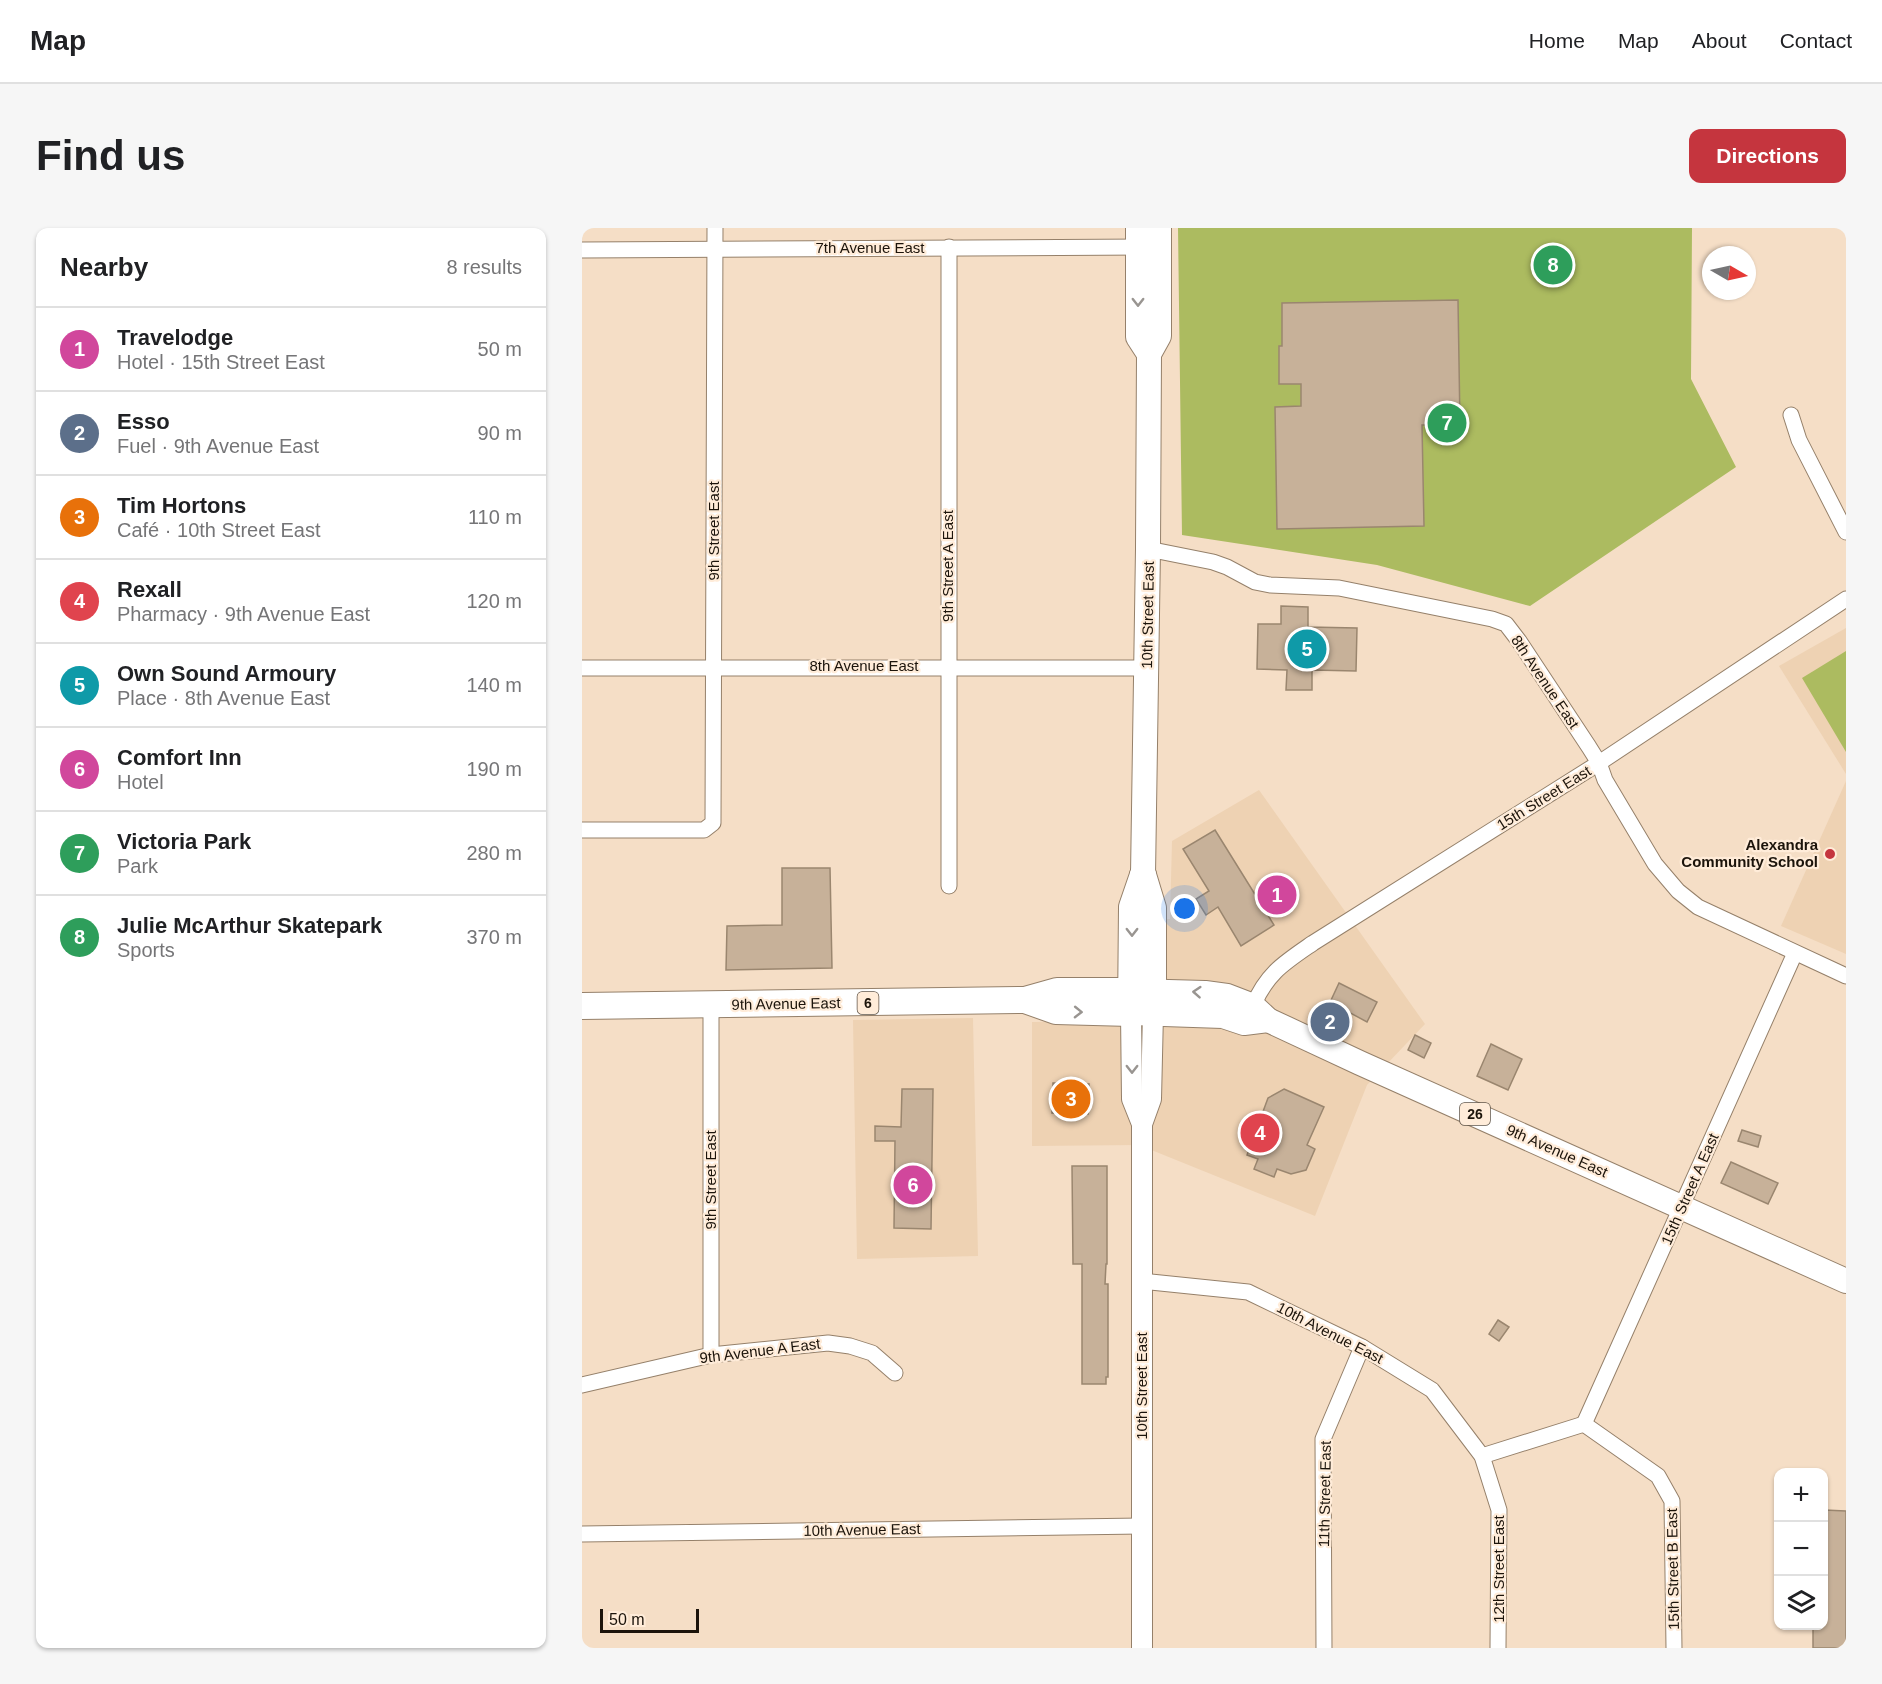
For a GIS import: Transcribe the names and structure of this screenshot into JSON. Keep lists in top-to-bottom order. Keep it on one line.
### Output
{"streets":{"highway":["10th Street East","6","9th Avenue East"],"main road":["26"],"street":["7th Avenue East","9th Street East","9th Street A East","8th Avenue East","15th Street East","15th Street A East","10th Avenue East","9th Avenue A East","11th Street East","12th Street East","15th Street B East"]},"crossings":[["7th Avenue East","9th Street East"],["7th Avenue East","9th Street A East"],["7th Avenue East","10th Street East"],["9th Street East","8th Avenue East"],["9th Street East","9th Avenue East"],["9th Street East","9th Avenue A East"],["9th Street A East","8th Avenue East"],["10th Street East","8th Avenue East"],["10th Street East","9th Avenue East"],["10th Street East","10th Avenue East"],["8th Avenue East","15th Street East"],["8th Avenue East","15th Street A East"],["15th Street East","9th Avenue East"],["9th Avenue East","15th Street A East"],["15th Street A East","15th Street B East"],["10th Avenue East","11th Street East"],["10th Avenue East","12th Street East"]],"places":["Alexandra Community School"],"scale_bar":"50 m","north":"right","page":{"header":"Map","nav":["Home","Map","About","Contact"],"buttons":"Directions","title":"Find us","heading":["Nearby","8 results"],"pins":["8","7","5","1","2","3","4","6"],"list":[{"mark":"1","name":"Travelodge","note":"Hotel · 15th Street East","value":"50 m"},{"mark":"2","name":"Esso","note":"Fuel · 9th Avenue East","value":"90 m"},{"mark":"3","name":"Tim Hortons","note":"Café · 10th Street East","value":"110 m"},{"mark":"4","name":"Rexall","note":"Pharmacy · 9th Avenue East","value":"120 m"},{"mark":"5","name":"Own Sound Armoury","note":"Place · 8th Avenue East","value":"140 m"},{"mark":"6","name":"Comfort Inn","note":"Hotel","value":"190 m"},{"mark":"7","name":"Victoria Park","note":"Park","value":"280 m"},{"mark":"8","name":"Julie McArthur Skatepark","note":"Sports","value":"370 m"}],"map_buttons":["+","−"],"scale":"50 m"}}
